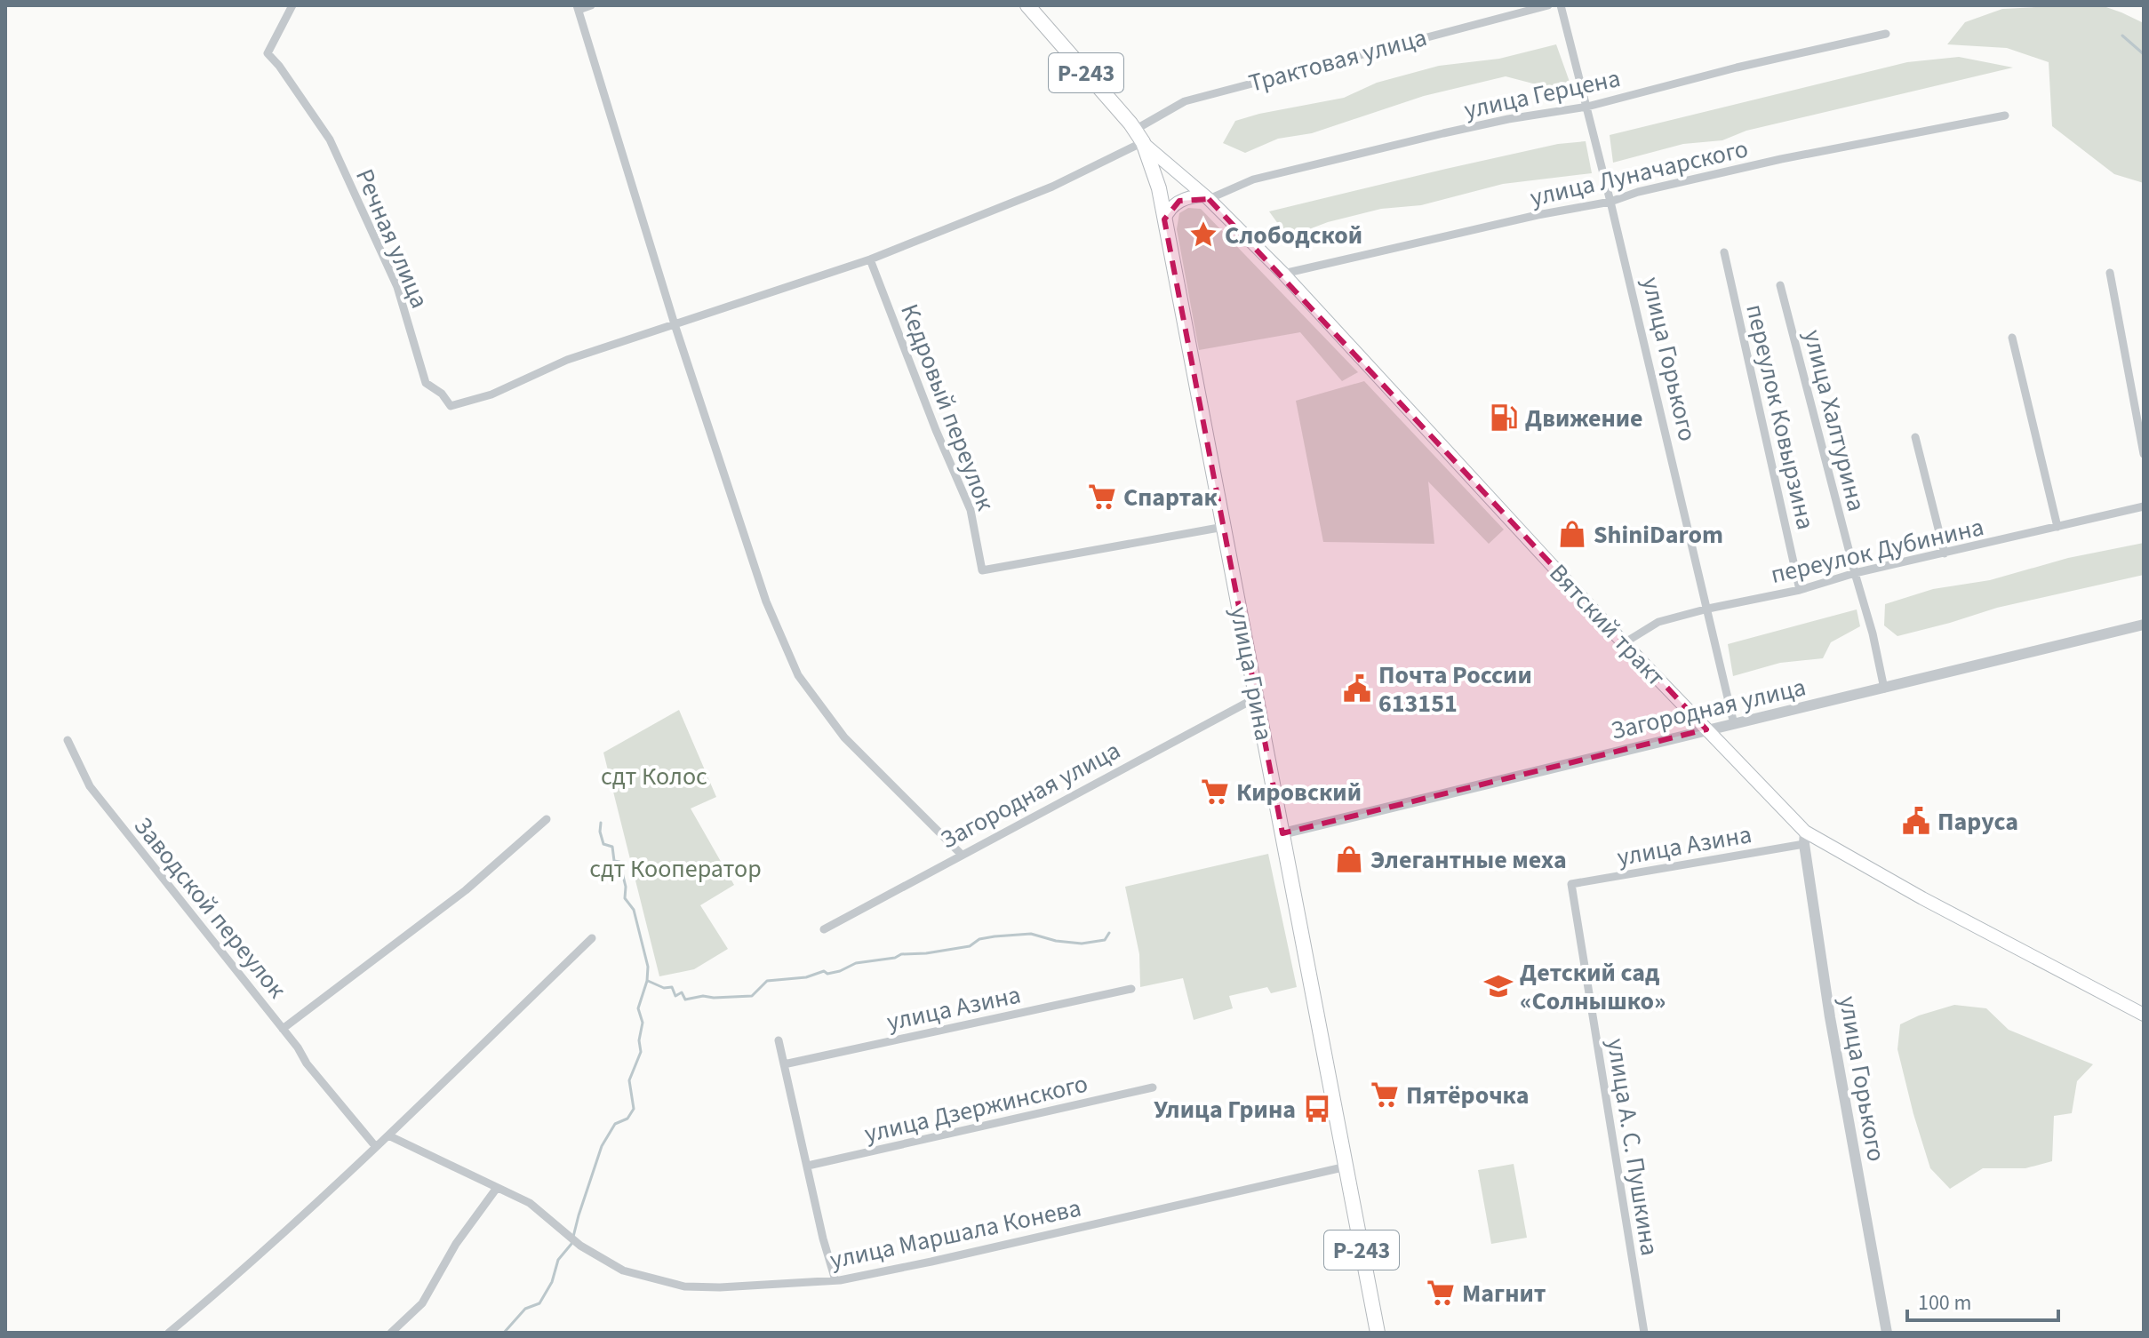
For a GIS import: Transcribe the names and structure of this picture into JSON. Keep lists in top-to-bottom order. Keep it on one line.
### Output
{"streets":{"highway":["Р-243","улица Грина"],"main road":["Вятский тракт"],"street":["Трактовая улица","улица Герцена","улица Луначарского","Речная улица","улица Горького","Кедровый переулок","переулок Ковырзина","улица Халтурина","переулок Дубинина","Загородная улица","улица Азина","Заводской переулок","улица Дзержинского","улица А. С. Пушкина","улица Маршала Конева"]},"crossings":[["Трактовая улица","Р-243"],["Трактовая улица","Вятский тракт"],["Трактовая улица","улица Грина"],["Р-243","Вятский тракт"],["Р-243","улица Грина"],["улица Герцена","улица Горького"],["улица Герцена","Вятский тракт"],["улица Луначарского","улица Горького"],["улица Луначарского","Вятский тракт"],["улица Горького","переулок Дубинина"],["улица Горького","Вятский тракт"],["улица Горького","Загородная улица"],["улица Горького","улица Азина"],["Кедровый переулок","улица Грина"],["переулок Ковырзина","переулок Дубинина"],["улица Халтурина","переулок Дубинина"],["улица Халтурина","Загородная улица"],["переулок Дубинина","Вятский тракт"],["Вятский тракт","улица Грина"],["Вятский тракт","Загородная улица"],["Вятский тракт","улица Азина"],["улица Грина","Загородная улица"],["улица Грина","улица Маршала Конева"],["улица Азина","улица А. С. Пушкина"]],"parks":["сдт Колос","сдт Кооператор"],"places":{"place":["Слободской"],"fuel station":["Движение"],"supermarket":["Спартак","Кировский","Пятёрочка","Магнит"],"shop":["ShiniDarom","Элегантные меха"],"public building":["Почта России 613151","Паруса"],"school or university":["Детский сад «Солнышко»"],"bus stop":["Улица Грина"]},"scale_bar":"100 m"}
